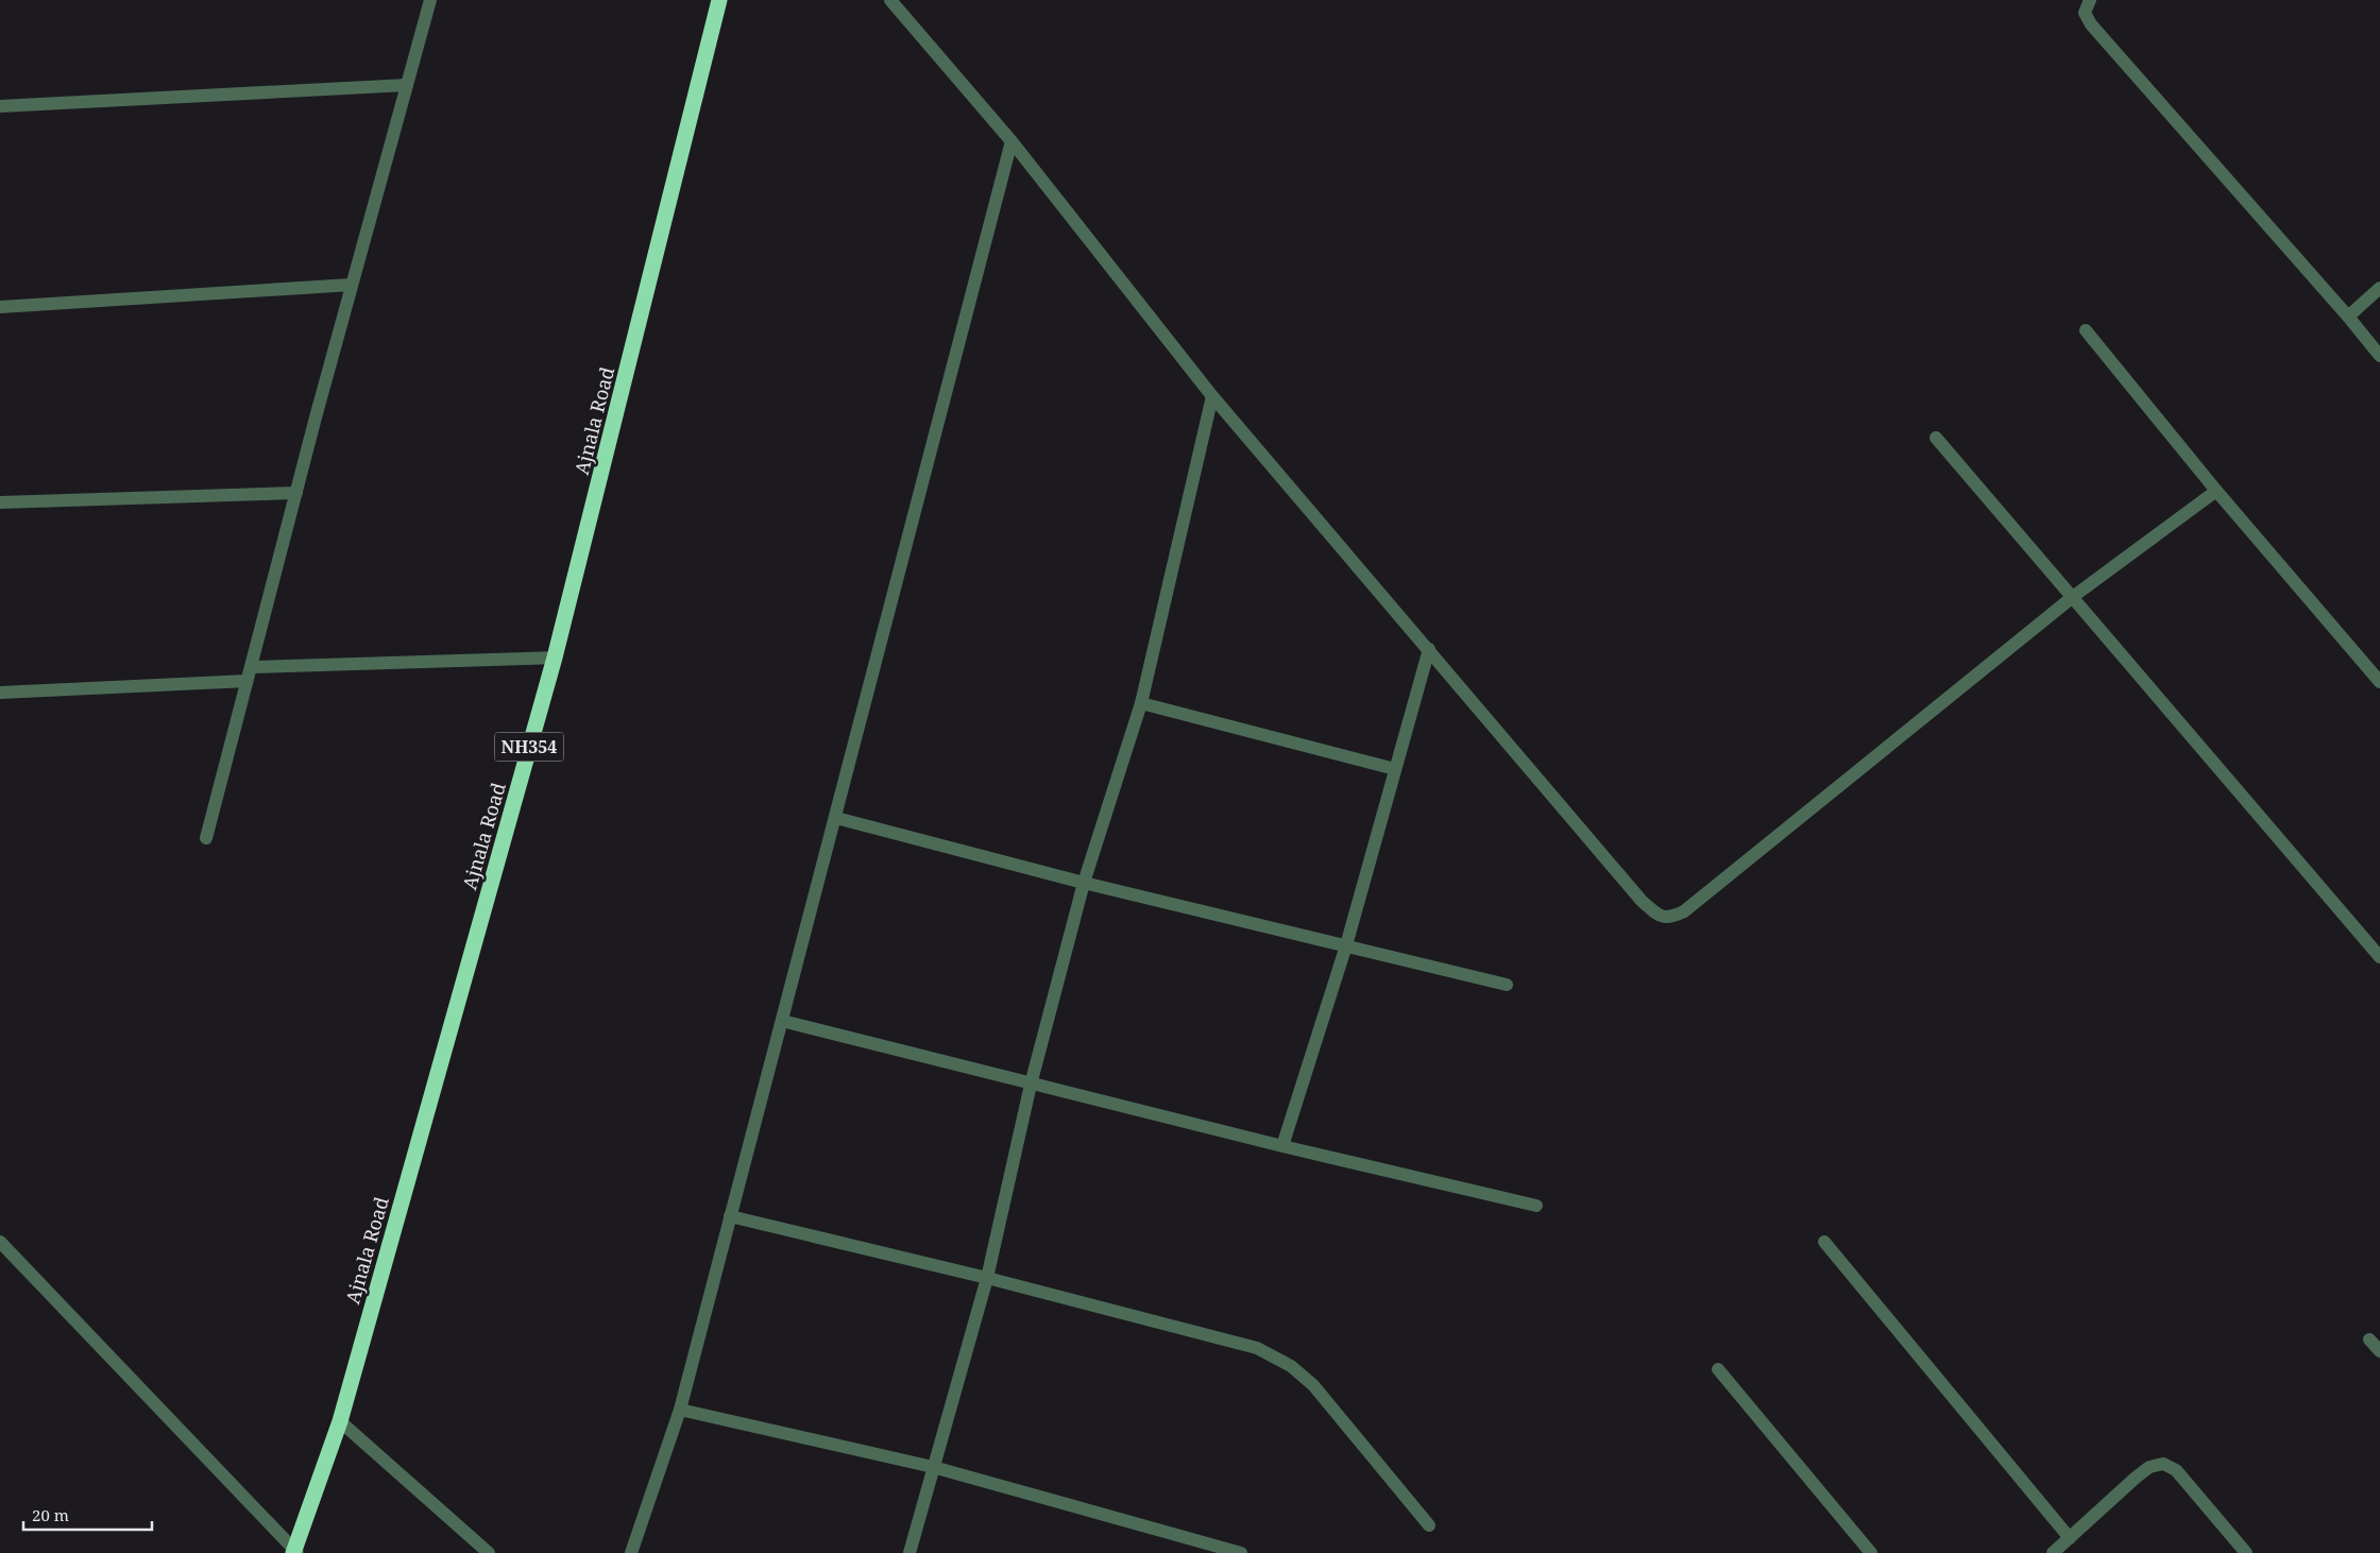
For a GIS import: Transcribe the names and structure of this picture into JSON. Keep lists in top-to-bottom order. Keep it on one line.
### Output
{"streets":{"highway":["Ajnala Road","NH354"]},"scale_bar":"20 m"}
